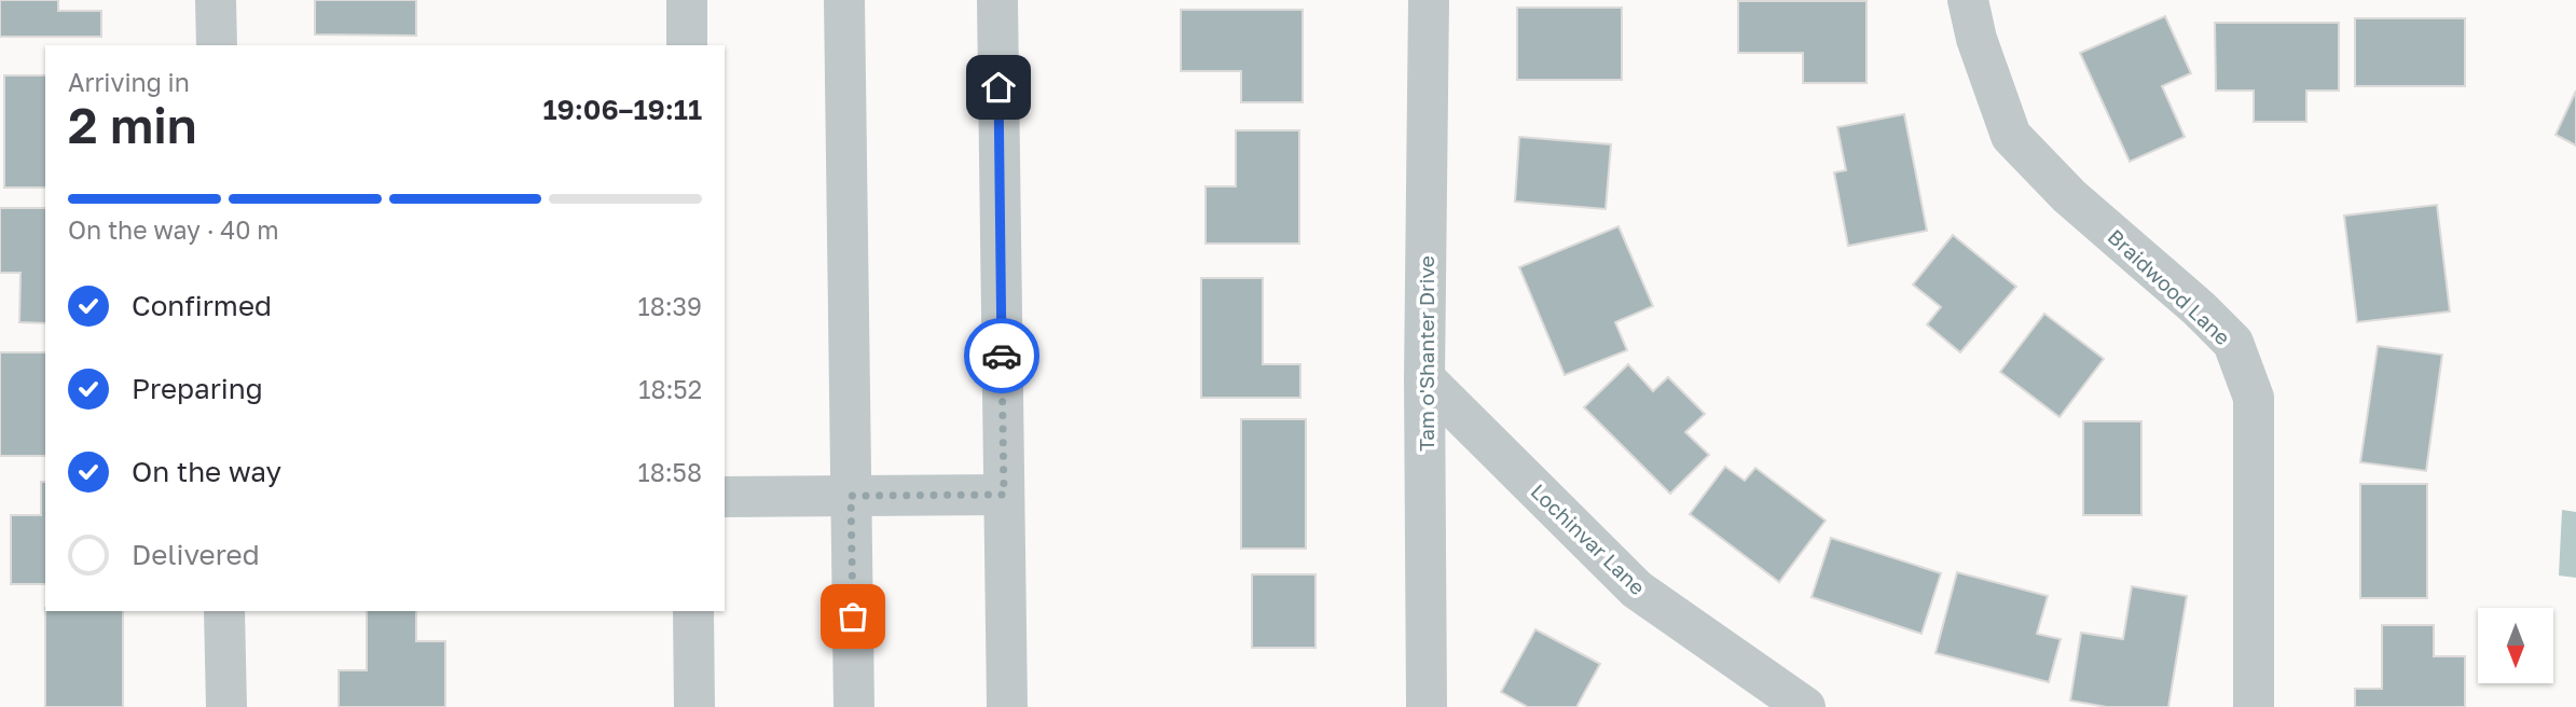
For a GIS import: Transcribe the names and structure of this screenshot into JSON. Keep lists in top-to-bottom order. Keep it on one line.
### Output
{"streets":{"street":["Braidwood Lane","Tam o'Shanter Drive","Lochinvar Lane"]},"crossings":[["Tam o'Shanter Drive","Lochinvar Lane"]],"north":"bottom","page":{"heading":["2 min","Arriving in","19:06–19:11"],"bar":"On the way · 40 m","list":[["Confirmed","18:39"],["Preparing","18:52"],["On the way","18:58"],"Delivered"]}}
